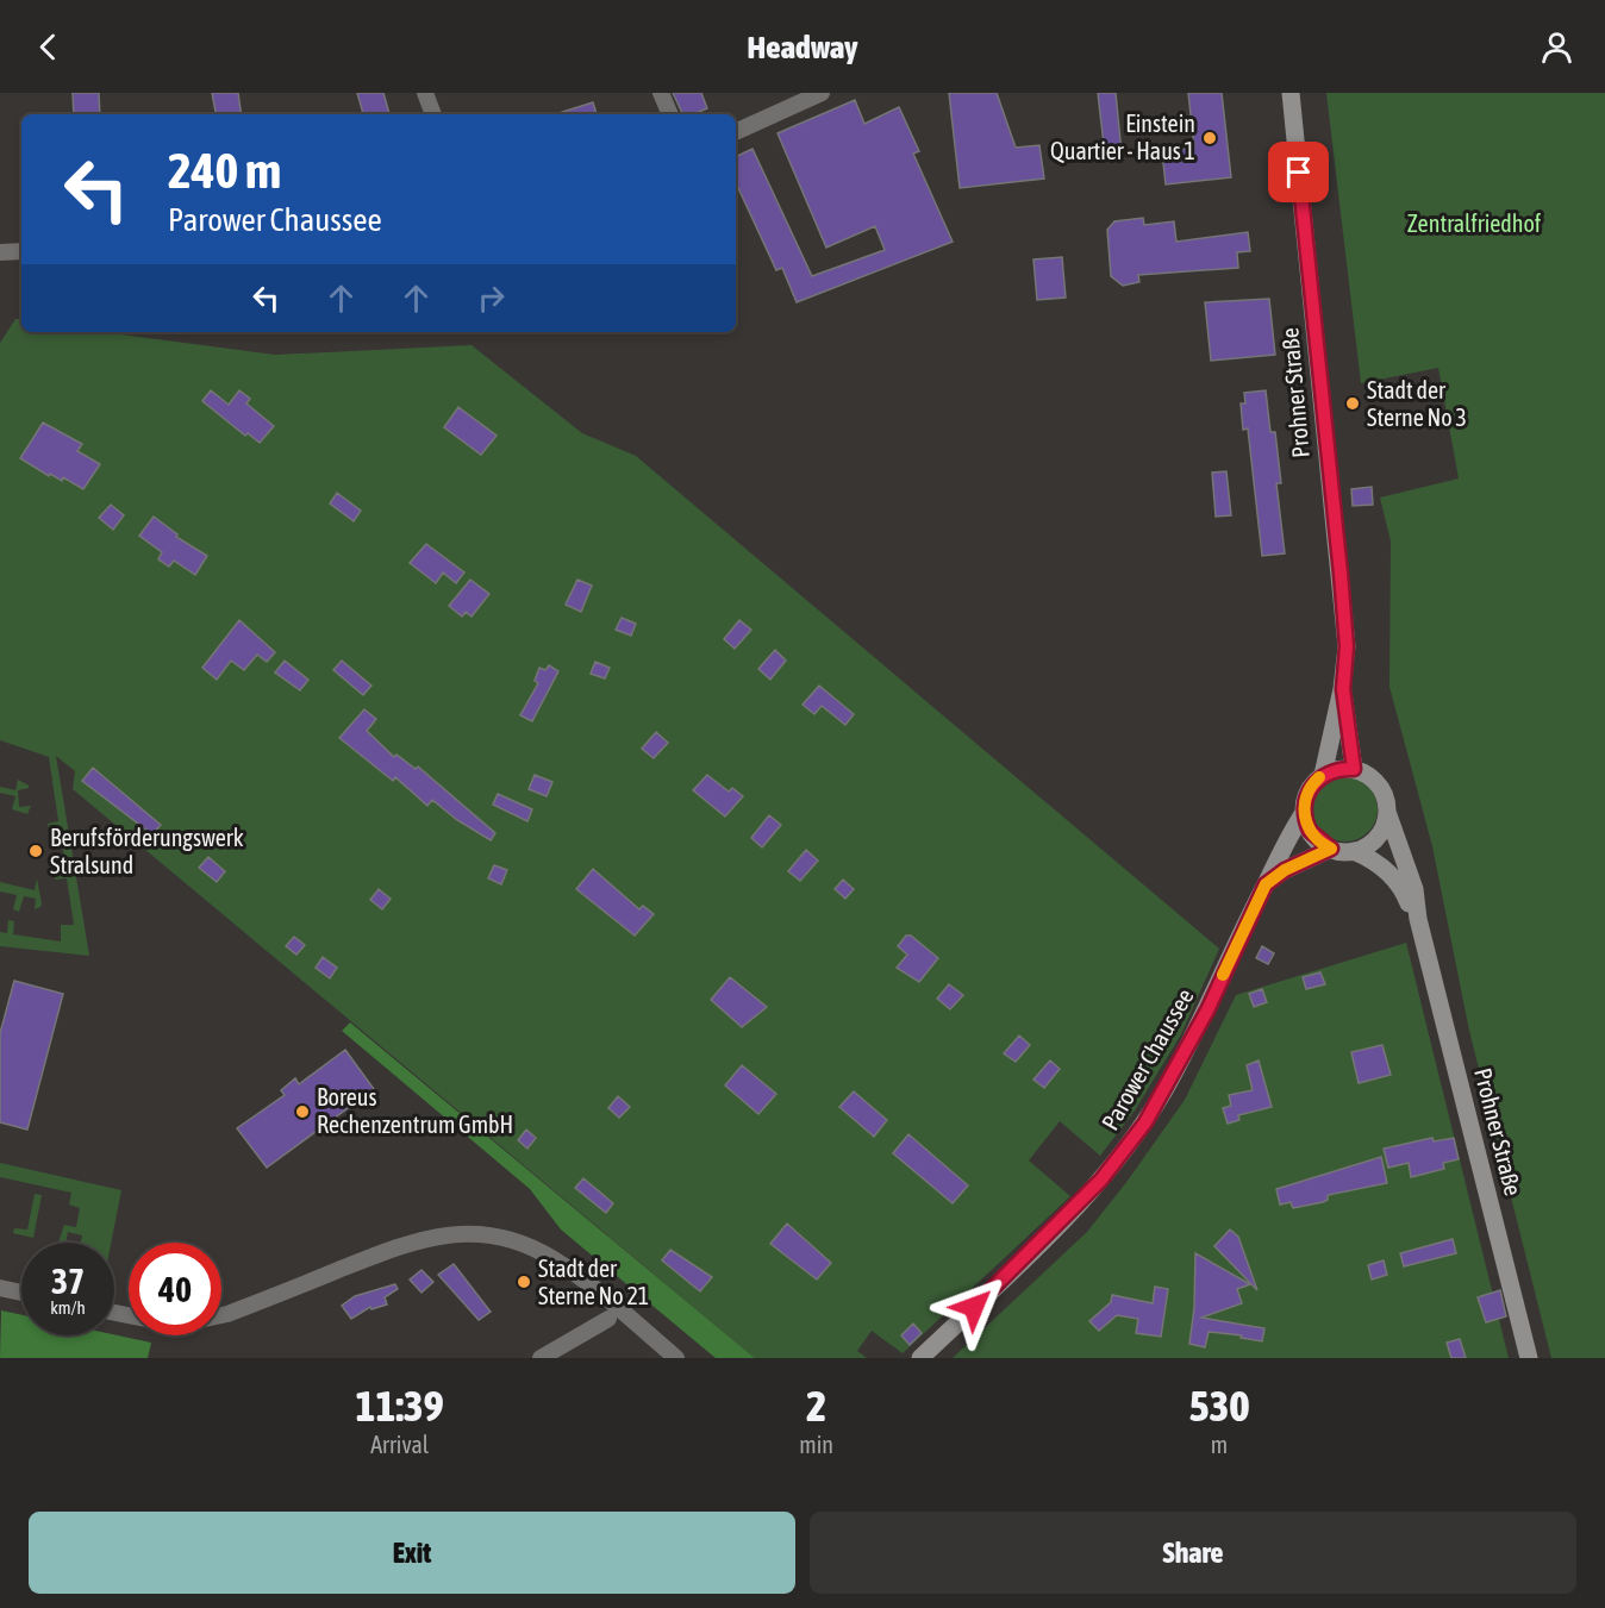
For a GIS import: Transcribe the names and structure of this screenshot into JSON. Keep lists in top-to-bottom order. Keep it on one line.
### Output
{"streets":{"main road":["Prohner Straße","Parower Chaussee"]},"crossings":[["Prohner Straße","Parower Chaussee"]],"parks":["Zentralfriedhof"],"places":["Einstein Quartier - Haus 1","Stadt der Sterne No 3","Berufsförderungswerk Stralsund","Boreus Rechenzentrum GmbH","Stadt der Sterne No 21"],"page":{"header":"Headway","turn":["240 m","Parower Chaussee"],"speed":"37 km/h","limit":"40","eta":["11:39","Arrival","2","min","530","m"],"buttons":["Exit","Share"]}}
